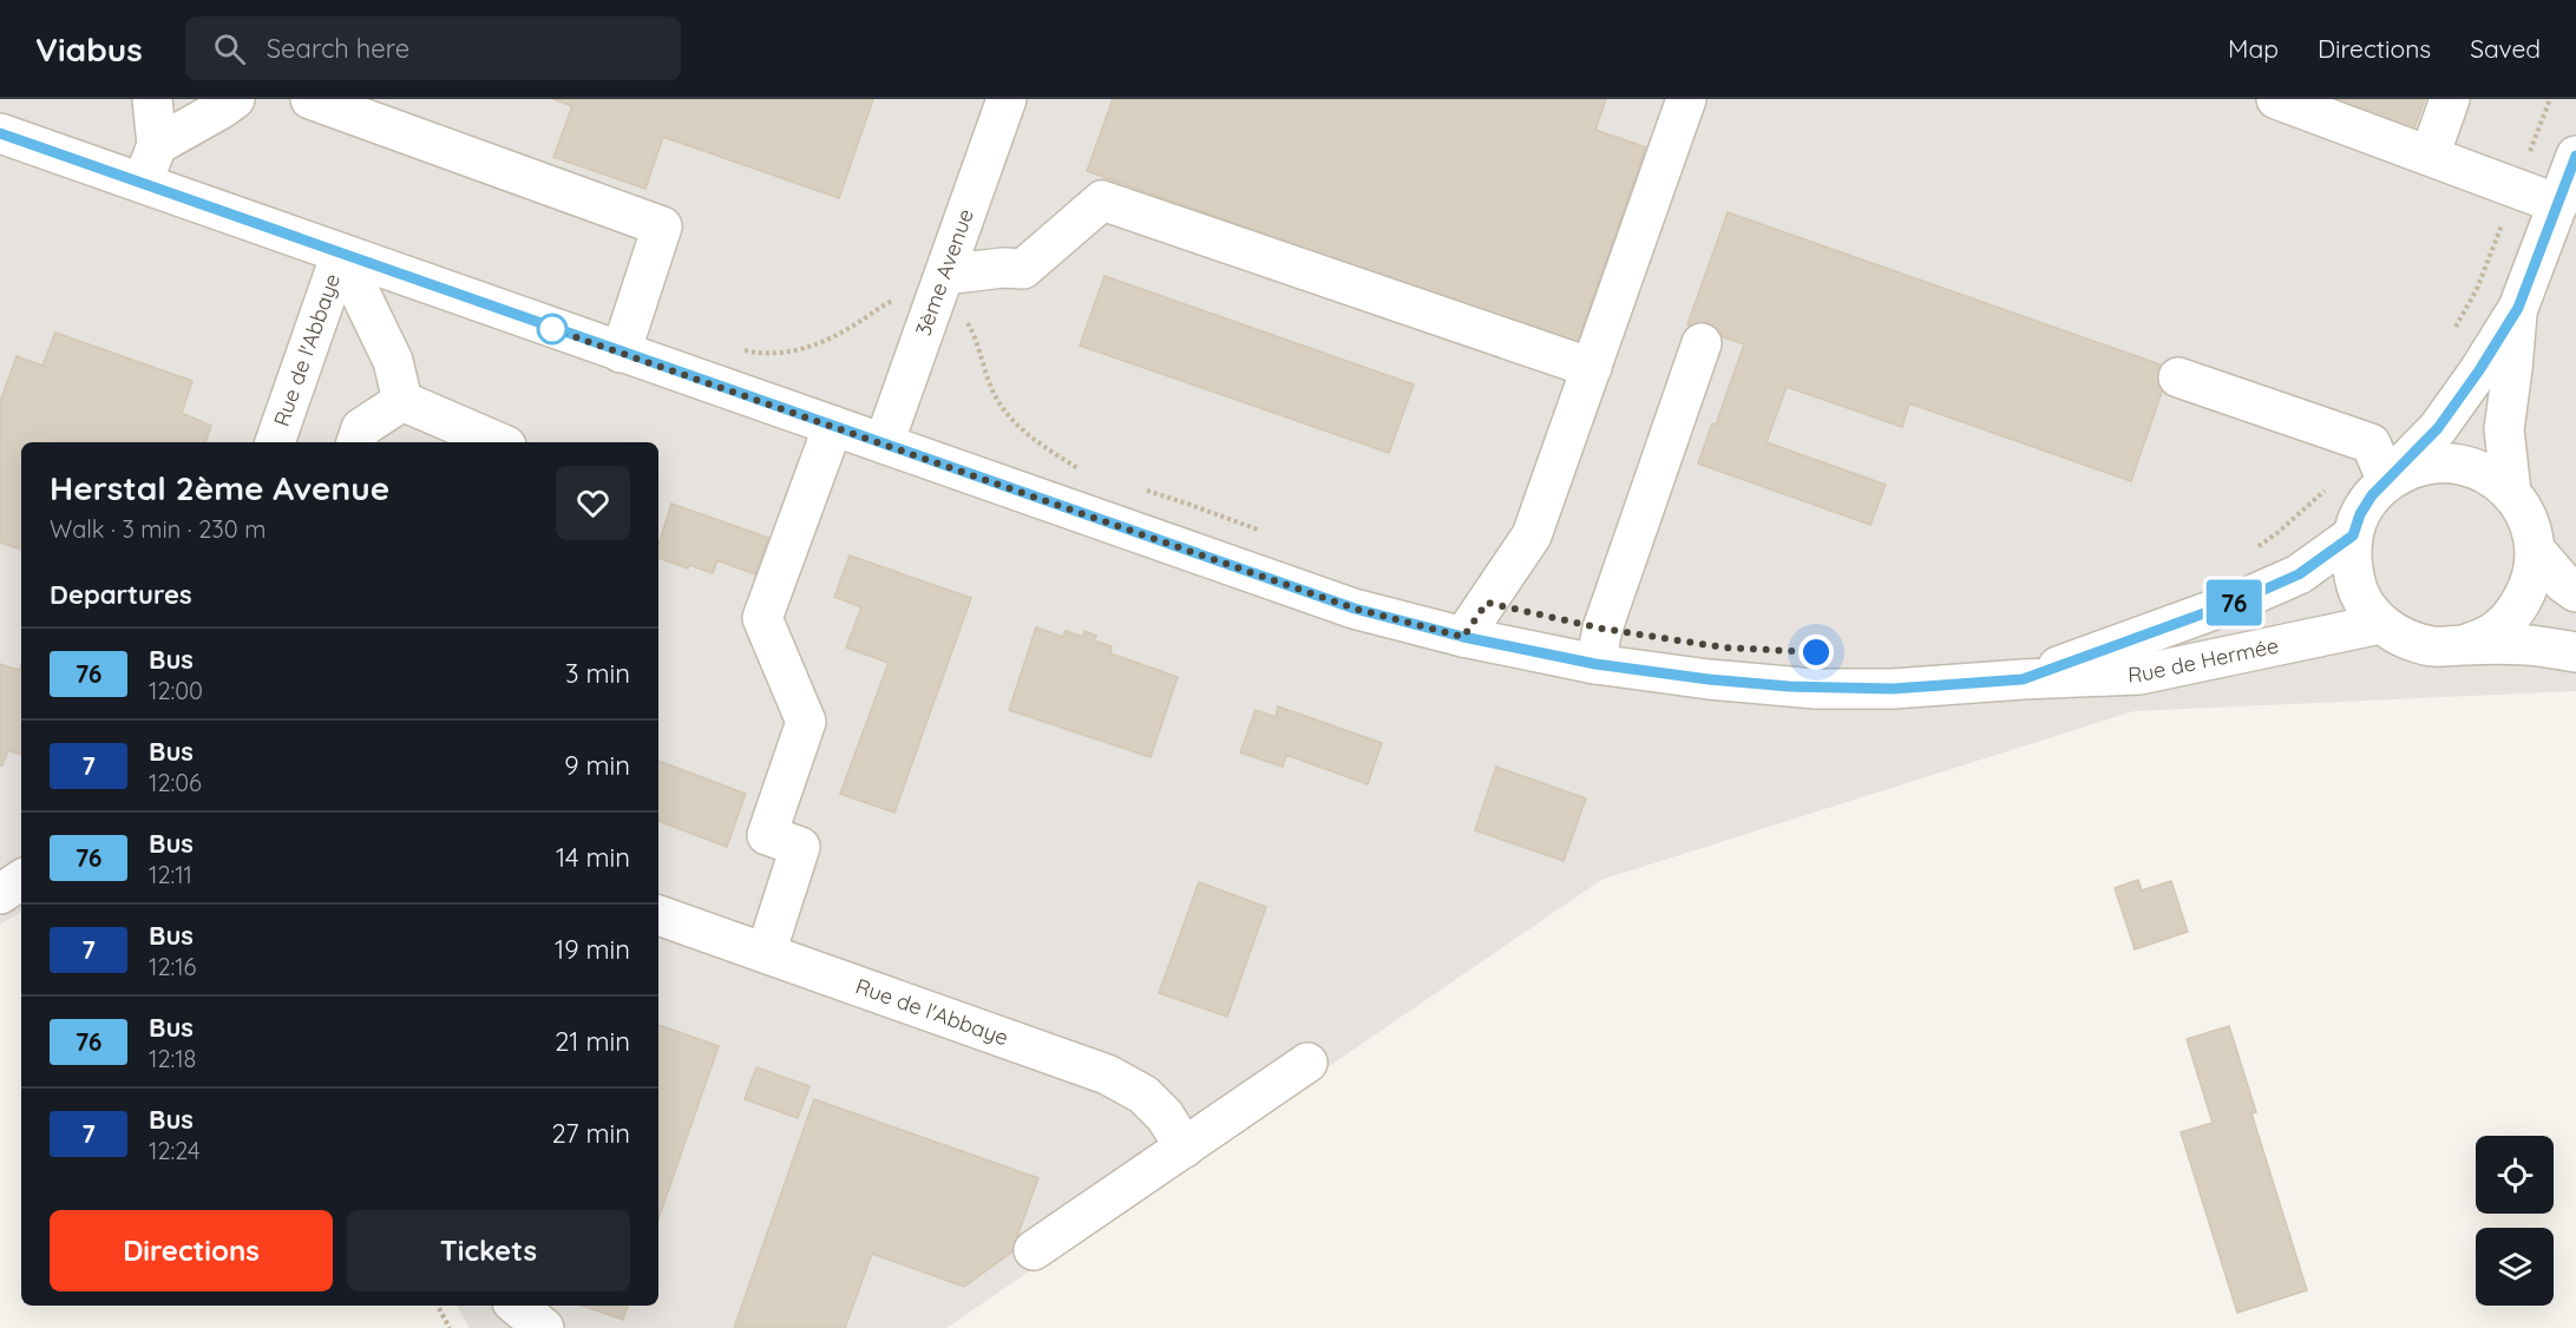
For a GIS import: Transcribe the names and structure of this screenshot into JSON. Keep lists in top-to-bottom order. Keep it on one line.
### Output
{"streets":{"street":["3ème Avenue","Rue de l'Abbaye","Rue de Hermée"]},"crossings":[["3ème Avenue","Rue de Hermée"],["Rue de l'Abbaye","Rue de Hermée"]],"lines":["bus line 76"],"page":{"header":"Viabus","search":"Search here","nav":["Map","Directions","Saved"],"on_map":"76","heading":[["Herstal 2ème Avenue","Walk · 3 min · 230 m"],"Departures"],"list":[{"mark":"76","name":"Bus","note":"12:00","value":"3 min"},{"mark":"7","name":"Bus","note":"12:06","value":"9 min"},{"mark":"76","name":"Bus","note":"12:11","value":"14 min"},{"mark":"7","name":"Bus","note":"12:16","value":"19 min"},{"mark":"76","name":"Bus","note":"12:18","value":"21 min"},{"mark":"7","name":"Bus","note":"12:24","value":"27 min"}],"buttons":["Directions","Tickets"]}}
